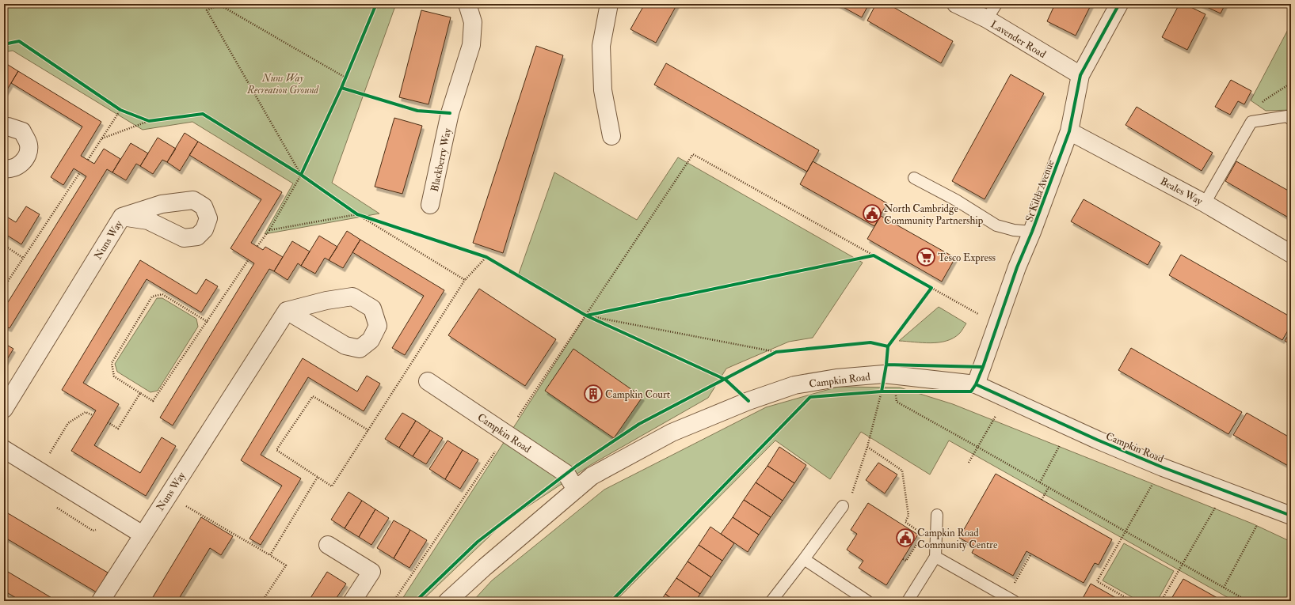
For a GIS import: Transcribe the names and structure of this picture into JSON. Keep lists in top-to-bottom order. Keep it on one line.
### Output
{"streets":{"street":["Lavender Road","Blackberry Way","St Kilda Avenue","Beales Way","Nuns Way","Campkin Road"]},"crossings":[["Lavender Road","St Kilda Avenue"],["St Kilda Avenue","Beales Way"],["St Kilda Avenue","Campkin Road"]],"parks":["Nuns Way Recreation Ground"],"places":{"public building":["North Cambridge Community Partnership","Campkin Road Community Centre"],"supermarket":["Tesco Express"],"building":["Campkin Court"]}}
